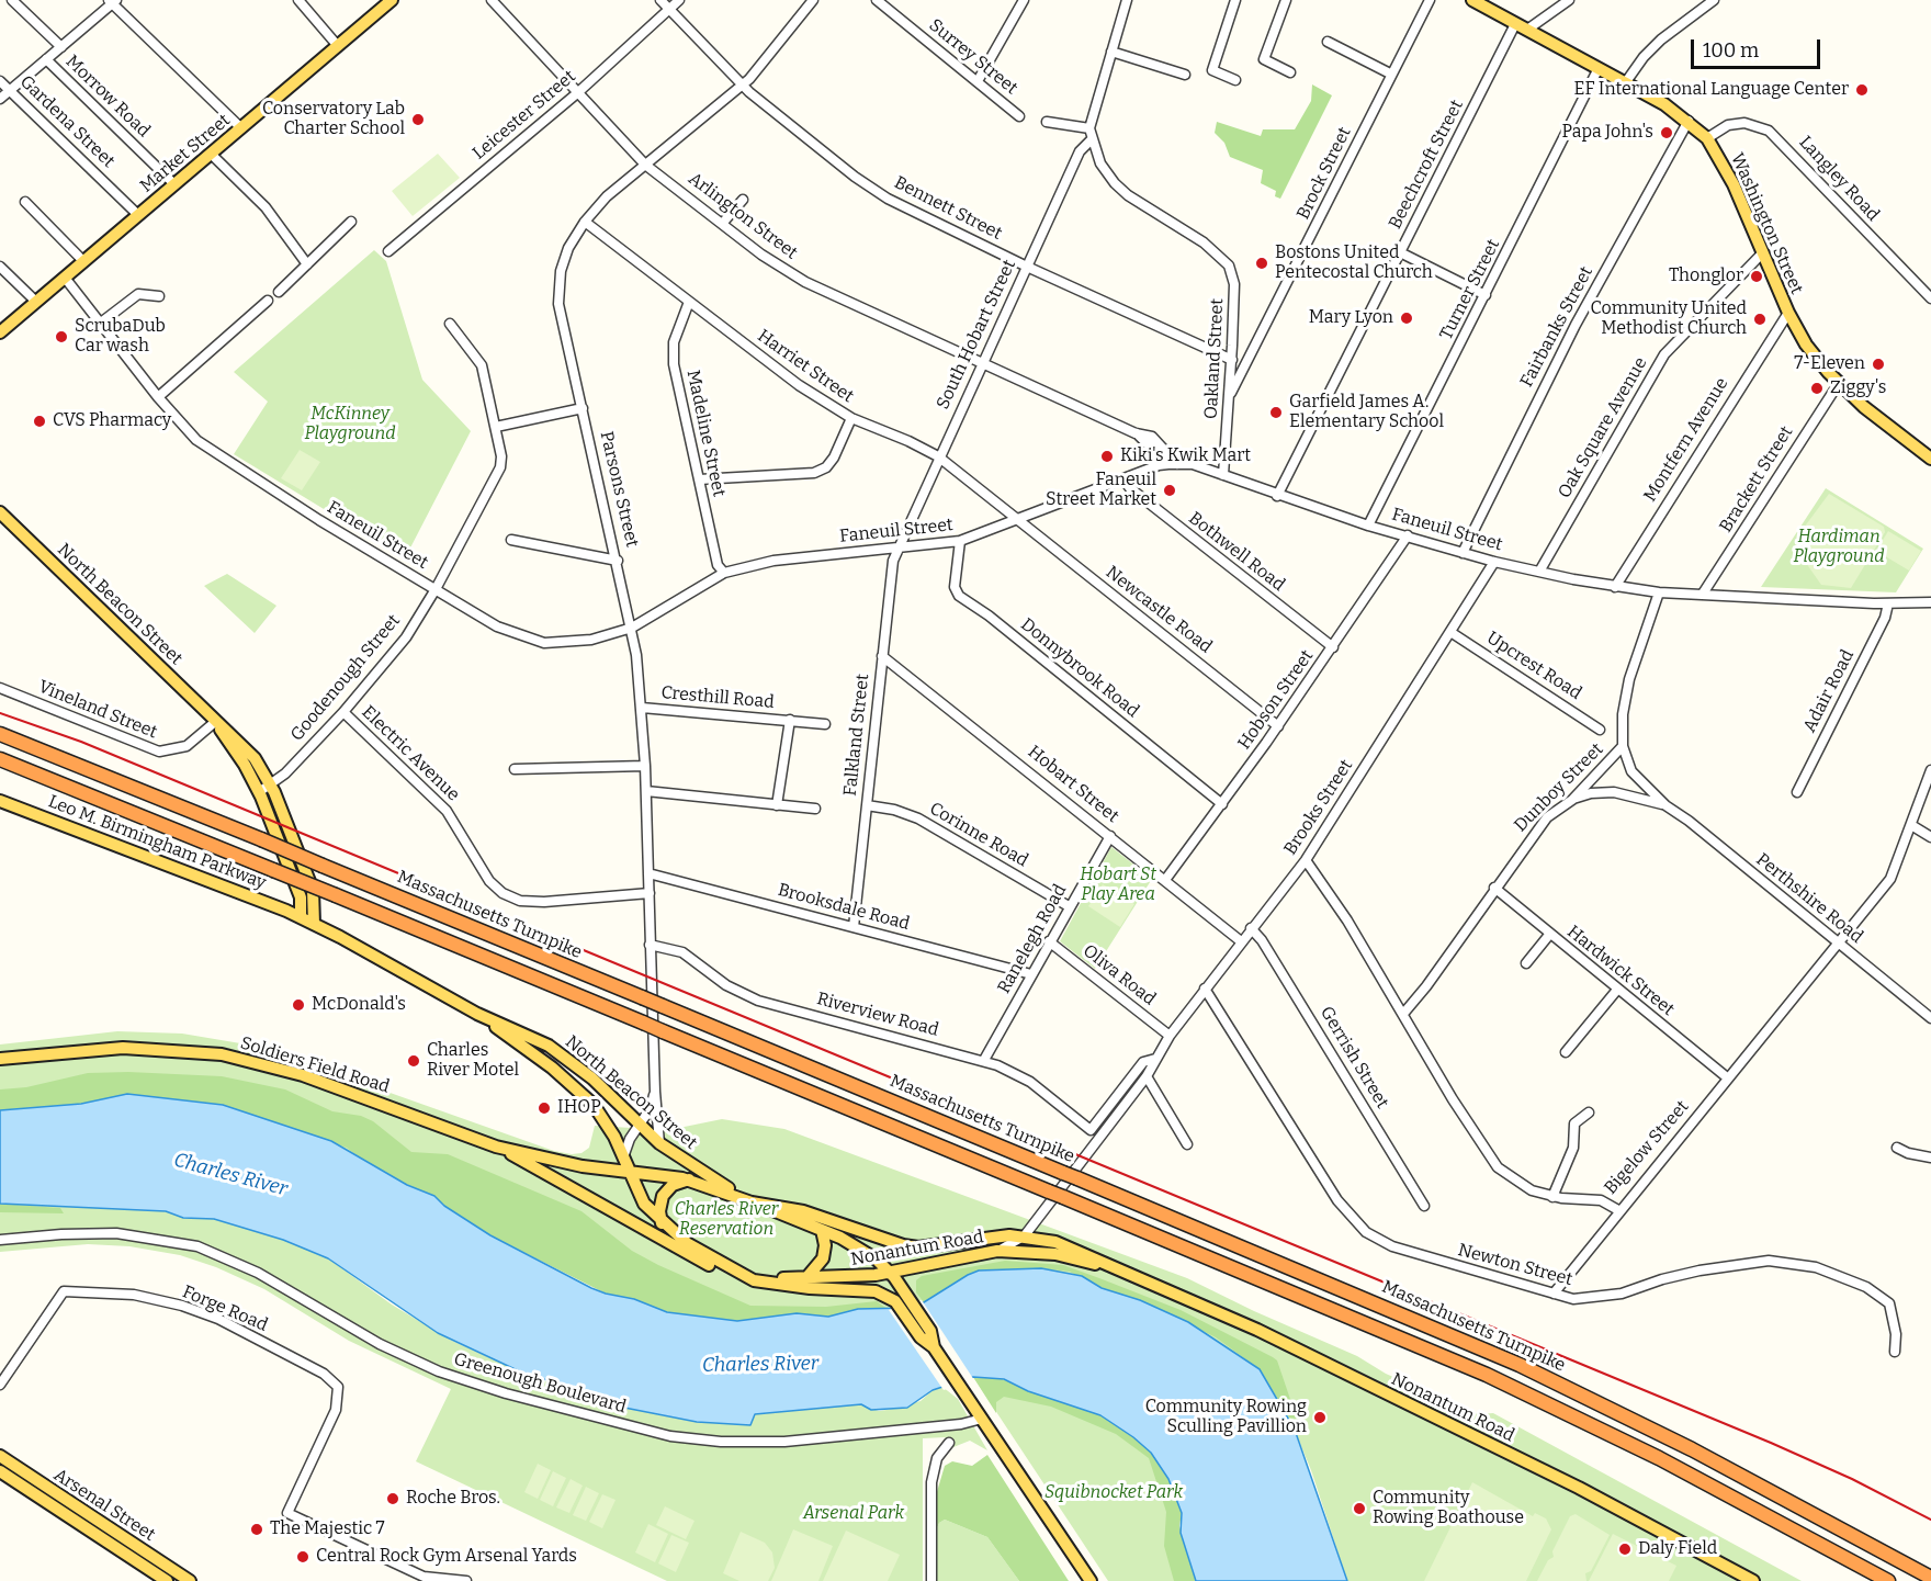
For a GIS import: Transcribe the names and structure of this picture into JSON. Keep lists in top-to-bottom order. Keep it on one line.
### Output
{"streets":{"highway":["Massachusetts Turnpike"],"main road":["Market Street","Washington Street","North Beacon Street","Leo M. Birmingham Parkway","Soldiers Field Road","Nonantum Road","Arsenal Street"],"street":["Surrey Street","Morrow Road","Leicester Street","Gardena Street","Beechcroft Street","Brock Street","Langley Road","Bennett Street","Arlington Street","Turner Street","Fairbanks Street","South Hobart Street","Oakland Street","Harriet Street","Oak Square Avenue","Madeline Street","Montfern Avenue","Brackett Street","Parsons Street","Faneuil Street","Bothwell Road","Newcastle Road","Upcrest Road","Donnybrook Road","Goodenough Street","Adair Road","Cresthill Road","Hobson Street","Vineland Street","Falkland Street","Electric Avenue","Hobart Street","Dunboy Street","Brooks Street","Corinne Road","Perthshire Road","Brooksdale Road","Ranelegh Road","Hardwick Street","Oliva Road","Riverview Road","Gerrish Street","Bigelow Street","Newton Street","Forge Road","Greenough Boulevard"]},"crossings":[["Morrow Road","Market Street"],["Leicester Street","Bennett Street"],["Leicester Street","Arlington Street"],["Gardena Street","Market Street"],["Market Street","Faneuil Street"],["Beechcroft Street","Washington Street"],["Beechcroft Street","Faneuil Street"],["Brock Street","Oakland Street"],["Langley Road","Washington Street"],["Bennett Street","South Hobart Street"],["Bennett Street","Oakland Street"],["Bennett Street","Parsons Street"],["Arlington Street","South Hobart Street"],["Arlington Street","Parsons Street"],["Arlington Street","Faneuil Street"],["Washington Street","Turner Street"],["Washington Street","Fairbanks Street"],["Washington Street","Oak Square Avenue"],["Washington Street","Montfern Avenue"],["Washington Street","Brackett Street"],["Turner Street","Faneuil Street"],["Fairbanks Street","Faneuil Street"],["South Hobart Street","Oakland Street"],["South Hobart Street","Harriet Street"],["South Hobart Street","Faneuil Street"],["South Hobart Street","Falkland Street"],["Oakland Street","Faneuil Street"],["Harriet Street","Madeline Street"],["Harriet Street","Parsons Street"],["Harriet Street","Faneuil Street"],["Harriet Street","Newcastle Road"],["Oak Square Avenue","Faneuil Street"],["Madeline Street","Faneuil Street"],["Montfern Avenue","Faneuil Street"],["Brackett Street","Faneuil Street"],["Parsons Street","Faneuil Street"],["Parsons Street","North Beacon Street"],["Parsons Street","Cresthill Road"],["Parsons Street","Electric Avenue"],["Parsons Street","Brooksdale Road"],["Parsons Street","Riverview Road"],["Faneuil Street","Bothwell Road"],["Faneuil Street","Newcastle Road"],["Faneuil Street","Donnybrook Road"],["Faneuil Street","Goodenough Street"],["Faneuil Street","Adair Road"],["Faneuil Street","Hobson Street"],["Faneuil Street","Falkland Street"],["Faneuil Street","Dunboy Street"],["Faneuil Street","Brooks Street"],["Bothwell Road","Hobson Street"],["North Beacon Street","Goodenough Street"],["North Beacon Street","Vineland Street"],["North Beacon Street","Leo M. Birmingham Parkway"],["North Beacon Street","Soldiers Field Road"],["North Beacon Street","Nonantum Road"],["North Beacon Street","Greenough Boulevard"],["Newcastle Road","Hobson Street"],["Upcrest Road","Brooks Street"],["Donnybrook Road","Hobson Street"],["Goodenough Street","Electric Avenue"],["Hobson Street","Hobart Street"],["Falkland Street","Hobart Street"],["Falkland Street","Corinne Road"],["Falkland Street","Brooksdale Road"],["Hobart Street","Brooks Street"],["Hobart Street","Ranelegh Road"],["Dunboy Street","Perthshire Road"],["Dunboy Street","Hardwick Street"],["Dunboy Street","Bigelow Street"],["Brooks Street","Oliva Road"],["Brooks Street","Riverview Road"],["Brooks Street","Gerrish Street"],["Brooks Street","Bigelow Street"],["Brooks Street","Nonantum Road"],["Brooks Street","Newton Street"],["Corinne Road","Ranelegh Road"],["Perthshire Road","Bigelow Street"],["Brooksdale Road","Ranelegh Road"],["Ranelegh Road","Oliva Road"],["Ranelegh Road","Riverview Road"],["Hardwick Street","Bigelow Street"],["Soldiers Field Road","Nonantum Road"]],"water":["Charles River"],"parks":["McKinney Playground","Hardiman Playground","Hobart St Play Area","Charles River Reservation","Squibnocket Park","Arsenal Park"],"places":["EF International Language Center","Conservatory Lab Charter School","Papa John's","Bostons United Pentecostal Church","Thonglor","Mary Lyon","Community United Methodist Church","ScrubaDub Car wash","7-Eleven","Ziggy's","Garfield James A. Elementary School","CVS Pharmacy","Kiki's Kwik Mart","Faneuil Street Market","McDonald's","Charles River Motel","IHOP","Community Rowing Sculling Pavillion","Roche Bros.","Community Rowing Boathouse","The Majestic 7","Daly Field","Central Rock Gym Arsenal Yards"],"scale_bar":"100 m"}
